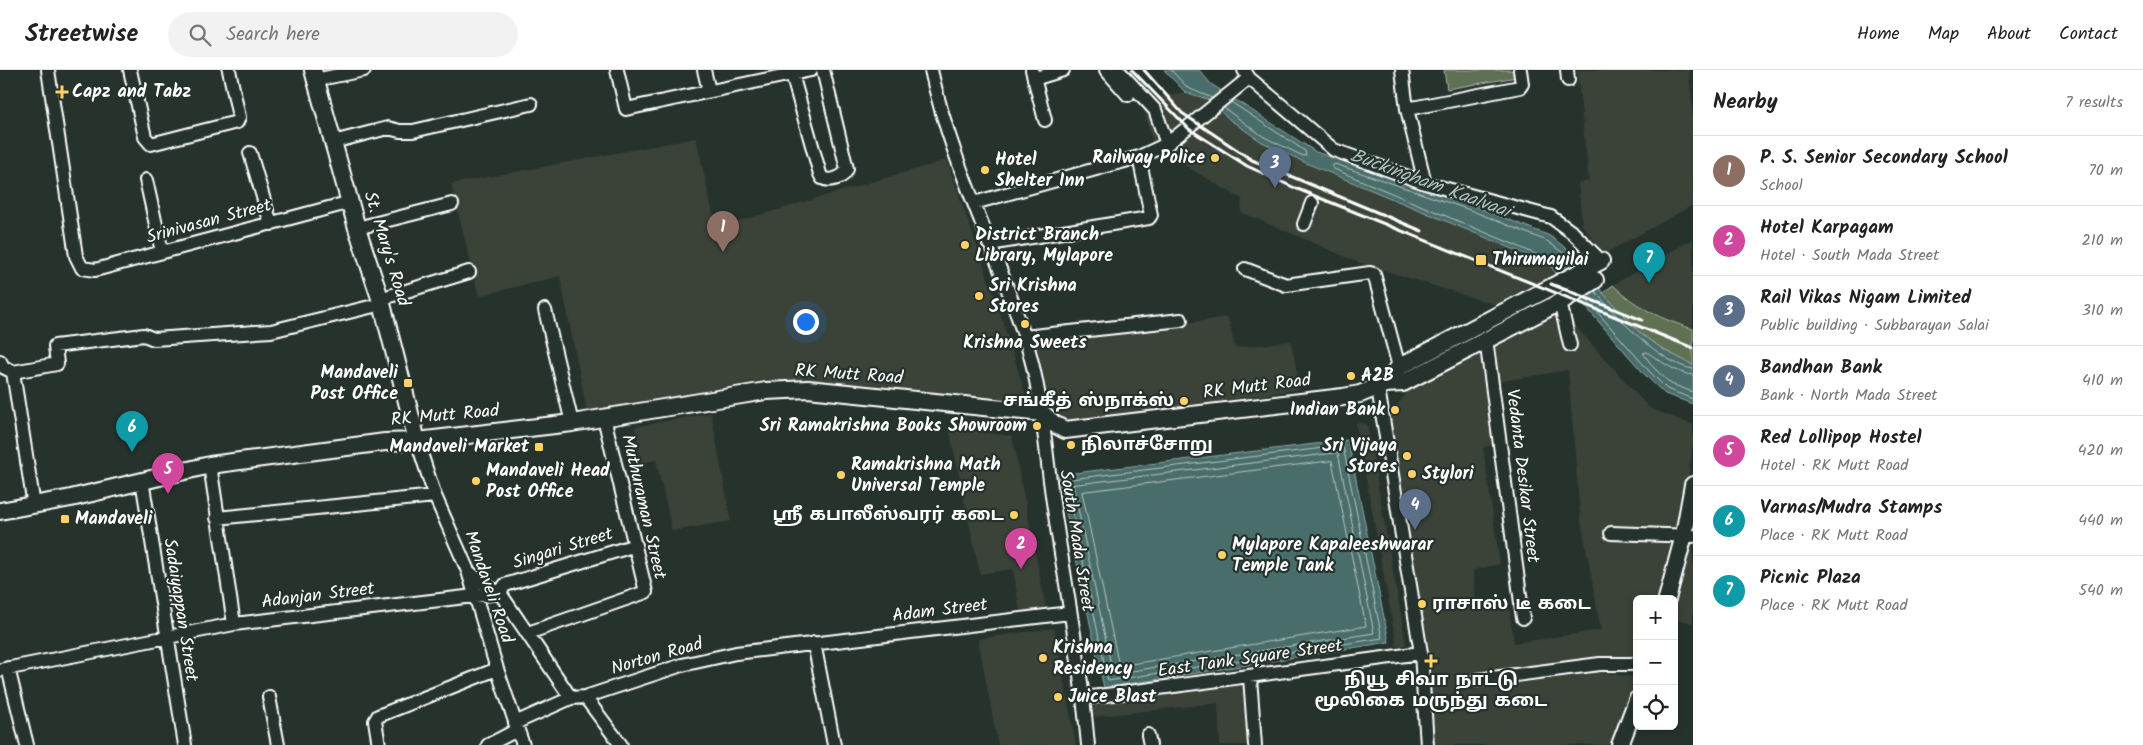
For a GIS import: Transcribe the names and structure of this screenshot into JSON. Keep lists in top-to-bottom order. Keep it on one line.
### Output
{"streets":{"main road":["St. Mary's Road","RK Mutt Road"],"street":["Srinivasan Street","Vedanta Desikar Street","Muthuraman Street","South Mada Street","Singari Street","Mandaveli Road","Adanjan Street","Sadaiyappan Street","Adam Street","Norton Road","East Tank Square Street"]},"crossings":[["Srinivasan Street","St. Mary's Road"],["St. Mary's Road","RK Mutt Road"],["St. Mary's Road","Mandaveli Road"],["RK Mutt Road","Vedanta Desikar Street"],["RK Mutt Road","South Mada Street"],["RK Mutt Road","Mandaveli Road"],["RK Mutt Road","Sadaiyappan Street"],["Muthuraman Street","Singari Street"],["South Mada Street","Adam Street"],["South Mada Street","East Tank Square Street"],["Singari Street","Mandaveli Road"],["Singari Street","Adanjan Street"],["Mandaveli Road","Adanjan Street"],["Mandaveli Road","Norton Road"],["Adanjan Street","Sadaiyappan Street"],["Adam Street","Norton Road"]],"water":["Buckingham Kaalvaai"],"places":{"health":["Capz and Tabz","நியூ சிவா நாட்டு மூலிகை மருந்து கடை"],"other":["Railway Police","Hotel Shelter Inn","District Branch Library, Mylapore","Sri Krishna Stores","Krishna Sweets","A2B","சங்கீத் ஸ்நாக்ஸ்","Indian Bank","Sri Ramakrishna Books Showroom","நிலாச்சோறு","Sri Vijaya Stores","Stylori","Ramakrishna Math Universal Temple","Mandaveli Head Post Office","ஶ்ரீ கபாலீஸ்வரர் கடை","Mylapore Kapaleeshwarar Temple Tank","ராசாஸ் டீ கடை","Krishna Residency","Juice Blast"],"transit":["Thirumayilai","Mandaveli Post Office","Mandaveli Market","Mandaveli"]},"page":{"header":"Streetwise","search":"Search here","nav":["Home","Map","About","Contact"],"heading":["Nearby","7 results"],"list":[{"mark":"1","name":"P. S. Senior Secondary School","note":"School","value":"70 m"},{"mark":"2","name":"Hotel Karpagam","note":"Hotel · South Mada Street","value":"210 m"},{"mark":"3","name":"Rail Vikas Nigam Limited","note":"Public building · Subbarayan Salai","value":"310 m"},{"mark":"4","name":"Bandhan Bank","note":"Bank · North Mada Street","value":"410 m"},{"mark":"5","name":"Red Lollipop Hostel","note":"Hotel · RK Mutt Road","value":"420 m"},{"mark":"6","name":"Varnas/Mudra Stamps","note":"Place · RK Mutt Road","value":"440 m"},{"mark":"7","name":"Picnic Plaza","note":"Place · RK Mutt Road","value":"540 m"}],"pins":["3","1","7","6","5","4","2"],"map_buttons":["+","−"]}}
